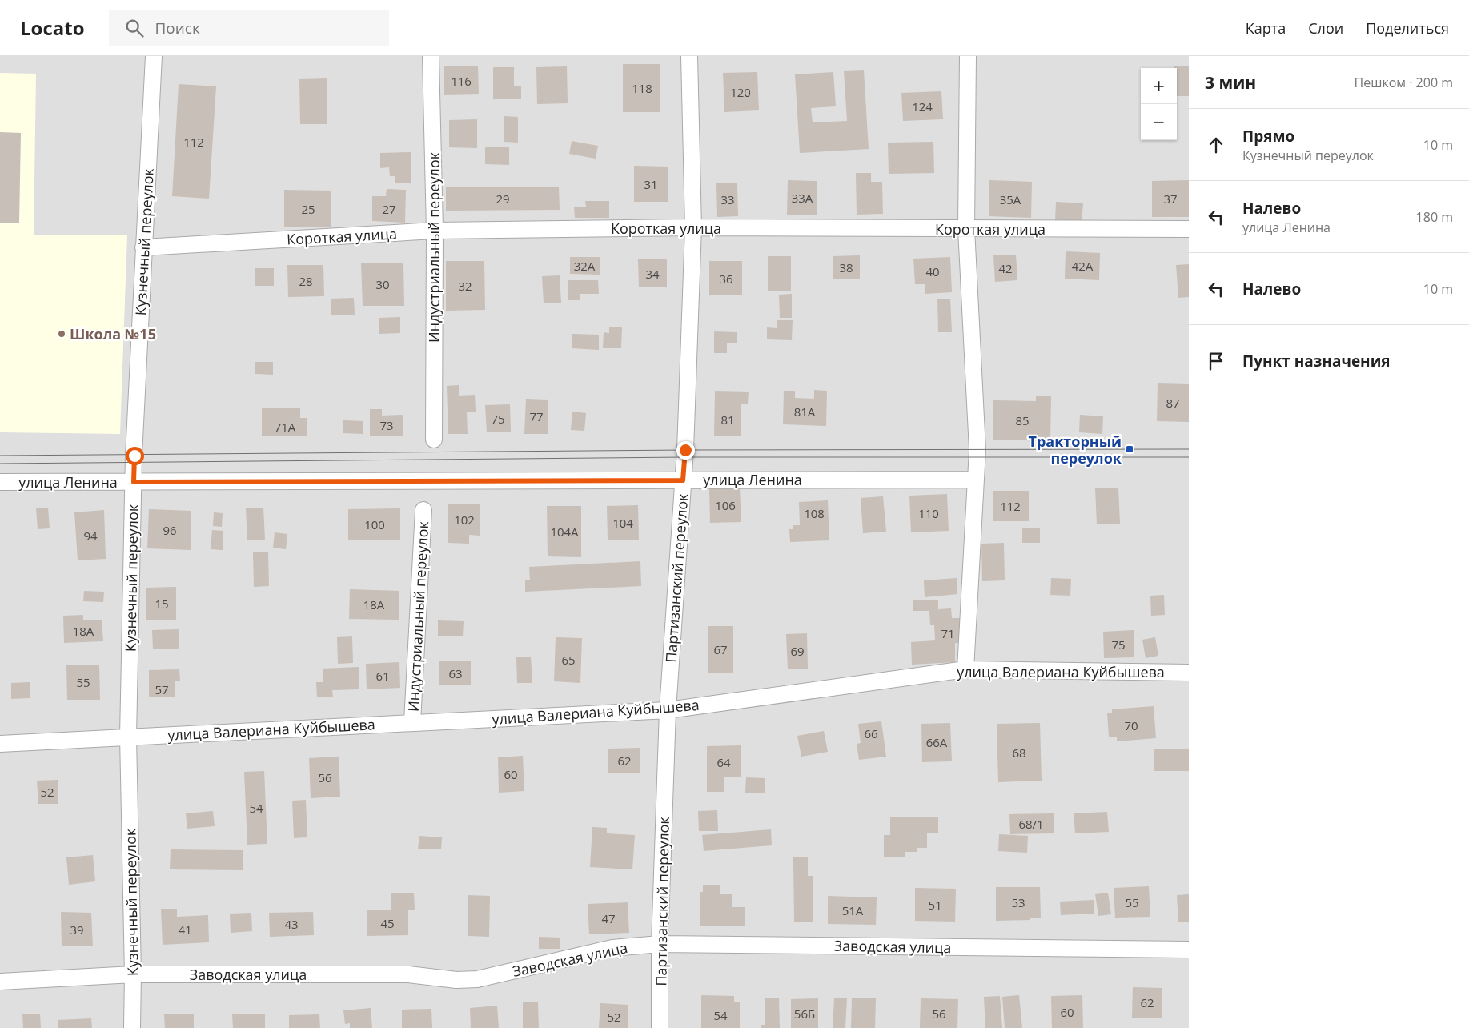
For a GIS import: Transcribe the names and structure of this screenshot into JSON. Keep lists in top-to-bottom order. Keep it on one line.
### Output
{"streets":{"street":["Короткая улица","Кузнечный переулок","Индустриальный переулок","улица Ленина","Партизанский переулок","улица Валериана Куйбышева","Заводская улица"]},"crossings":[["Короткая улица","Кузнечный переулок"],["Короткая улица","Индустриальный переулок"],["Короткая улица","Партизанский переулок"],["Кузнечный переулок","улица Ленина"],["Кузнечный переулок","улица Валериана Куйбышева"],["Кузнечный переулок","Заводская улица"],["Индустриальный переулок","улица Валериана Куйбышева"],["улица Ленина","Партизанский переулок"],["Партизанский переулок","улица Валериана Куйбышева"],["Партизанский переулок","Заводская улица"]],"places":{"other":["Школа №15"],"transit":["Тракторный переулок"]},"house_numbers":["116","118","120","124","112","31","33А","29","37","33","35А","25","27","32А","42А","38","42","40","34","36","28","30","32","87","81А","77","75","81","85","73","71А","106","112","108","110","102","104","100","96","104А","94","15","18А","18А","71","75","67","69","65","63","61","55","57","70","66","66А","68","62","64","60","56","52","54","68/1","53","55","51","51А","47","45","43","39","41","62","60","56Б","56","54","52"],"page":{"header":"Locato","search":"Поиск","nav":["Карта","Слои","Поделиться"],"heading":["3 мин","Пешком · 200 m"],"map_buttons":["+","−"],"list":[["Прямо","Кузнечный переулок","10 m"],["Налево","улица Ленина","180 m"],["Налево","10 m"],"Пункт назначения"]}}
